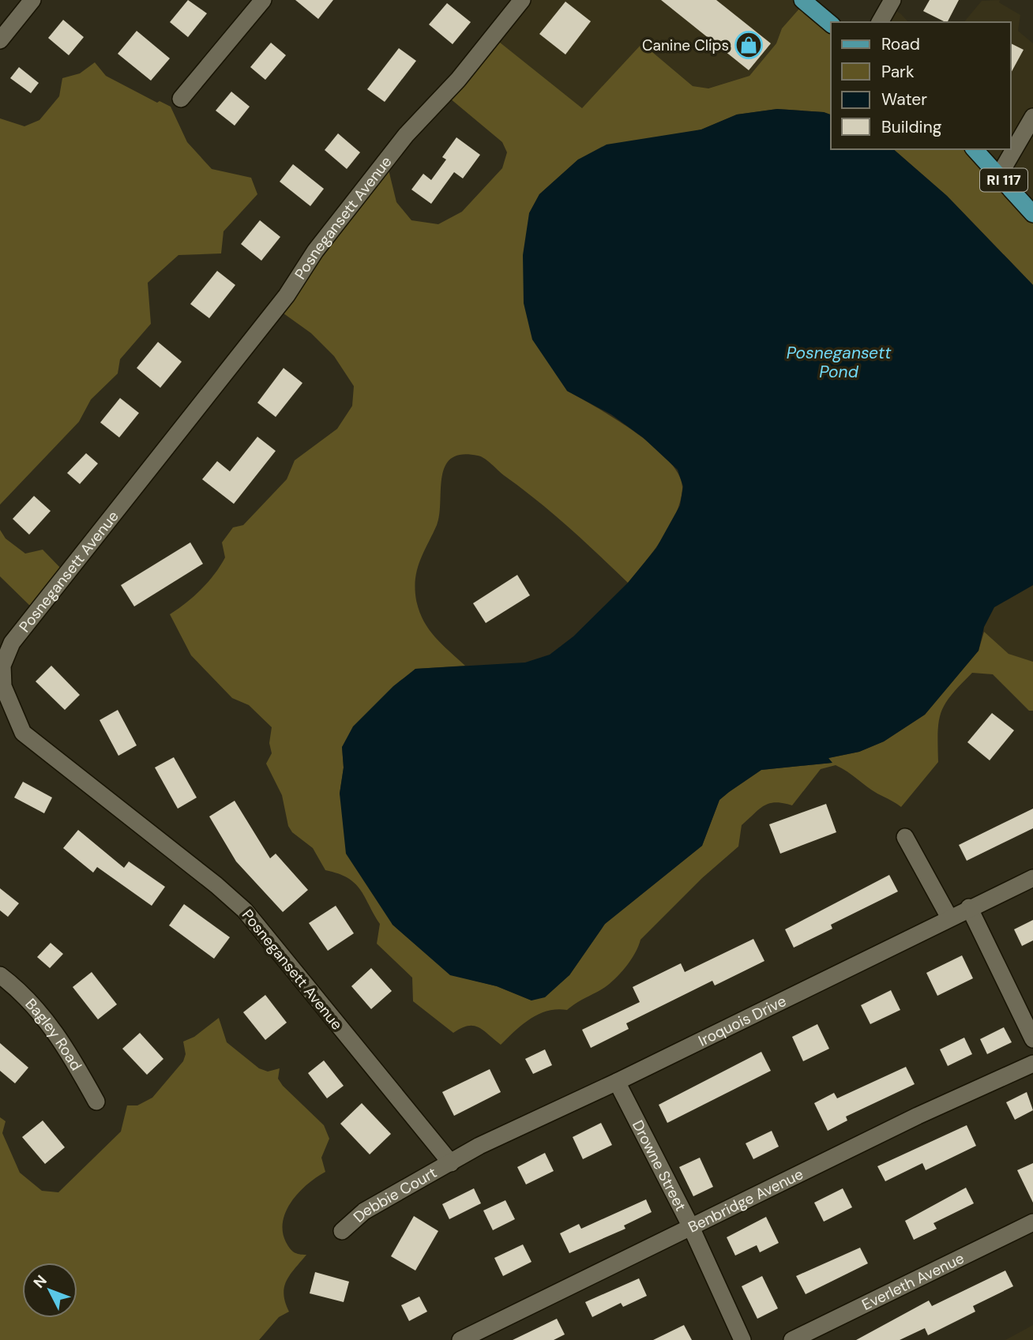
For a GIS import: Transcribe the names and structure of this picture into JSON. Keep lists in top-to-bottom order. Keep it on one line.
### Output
{"streets":{"main road":["RI 117"],"street":["Posnegansett Avenue","Iroquois Drive","Bagley Road","Drowne Street","Debbie Court","Benbridge Avenue","Everleth Avenue"]},"crossings":[["Posnegansett Avenue","Iroquois Drive"],["Posnegansett Avenue","Debbie Court"],["Iroquois Drive","Drowne Street"],["Iroquois Drive","Debbie Court"],["Drowne Street","Benbridge Avenue"]],"water":["Posnegansett Pond"],"places":{"shop":["Canine Clips"]},"legend":["Road","Park","Water","Building"],"north":"top left"}
